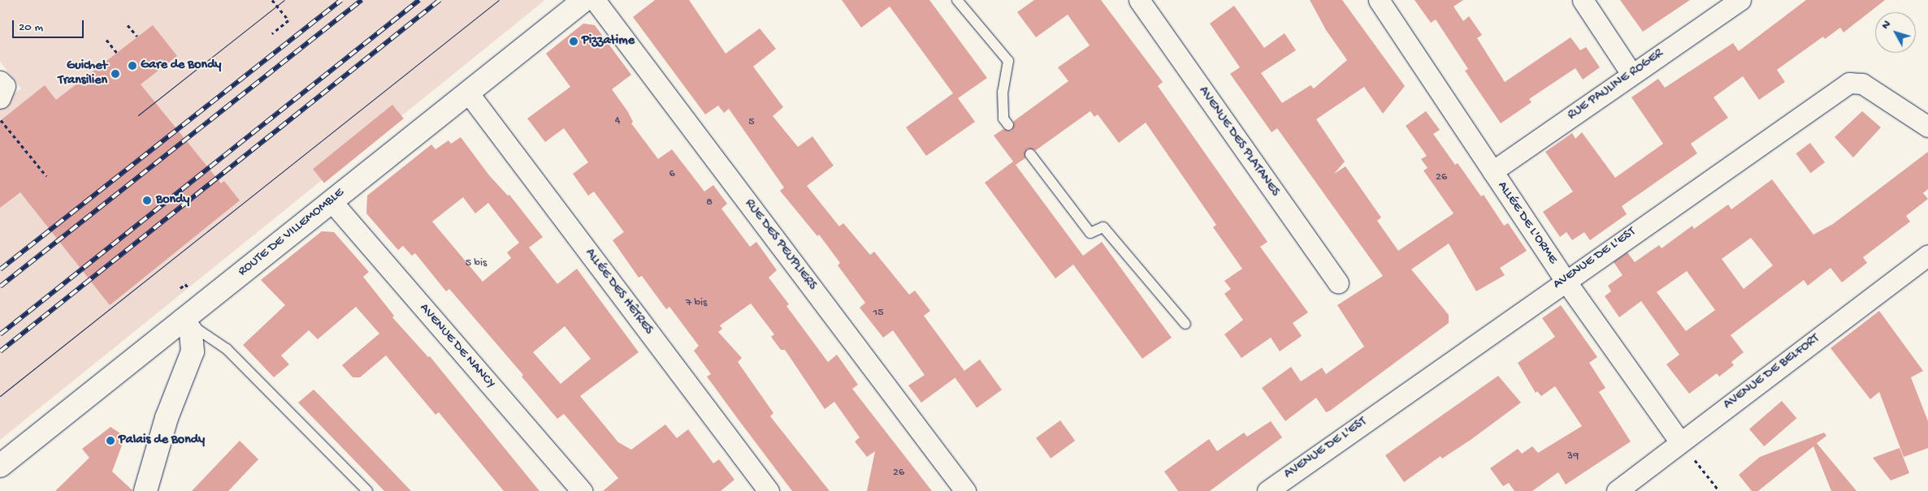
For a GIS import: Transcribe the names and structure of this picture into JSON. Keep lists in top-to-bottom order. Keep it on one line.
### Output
{"streets":{"street":["RUE PAULINE ROGER","AVENUE DES PLATANES","ALLÉE DE L'ORME","ROUTE DE VILLEMOMBLE","RUE DES PEUPLIERS","AVENUE DE L'EST","ALLÉE DES HÊTRES","AVENUE DE NANCY","AVENUE DE BELFORT"]},"crossings":[["RUE PAULINE ROGER","ALLÉE DE L'ORME"],["ALLÉE DE L'ORME","AVENUE DE L'EST"],["ALLÉE DE L'ORME","AVENUE DE BELFORT"],["ROUTE DE VILLEMOMBLE","ALLÉE DES HÊTRES"],["ROUTE DE VILLEMOMBLE","AVENUE DE NANCY"]],"places":["Pizzatime","Gare de Bondy","Guichet Transilien","Bondy","Palais de Bondy"],"house_numbers":["4","5","6","26","8","5 bis","7 bis","15","39","26"],"scale_bar":"20 m","north":"top left"}
